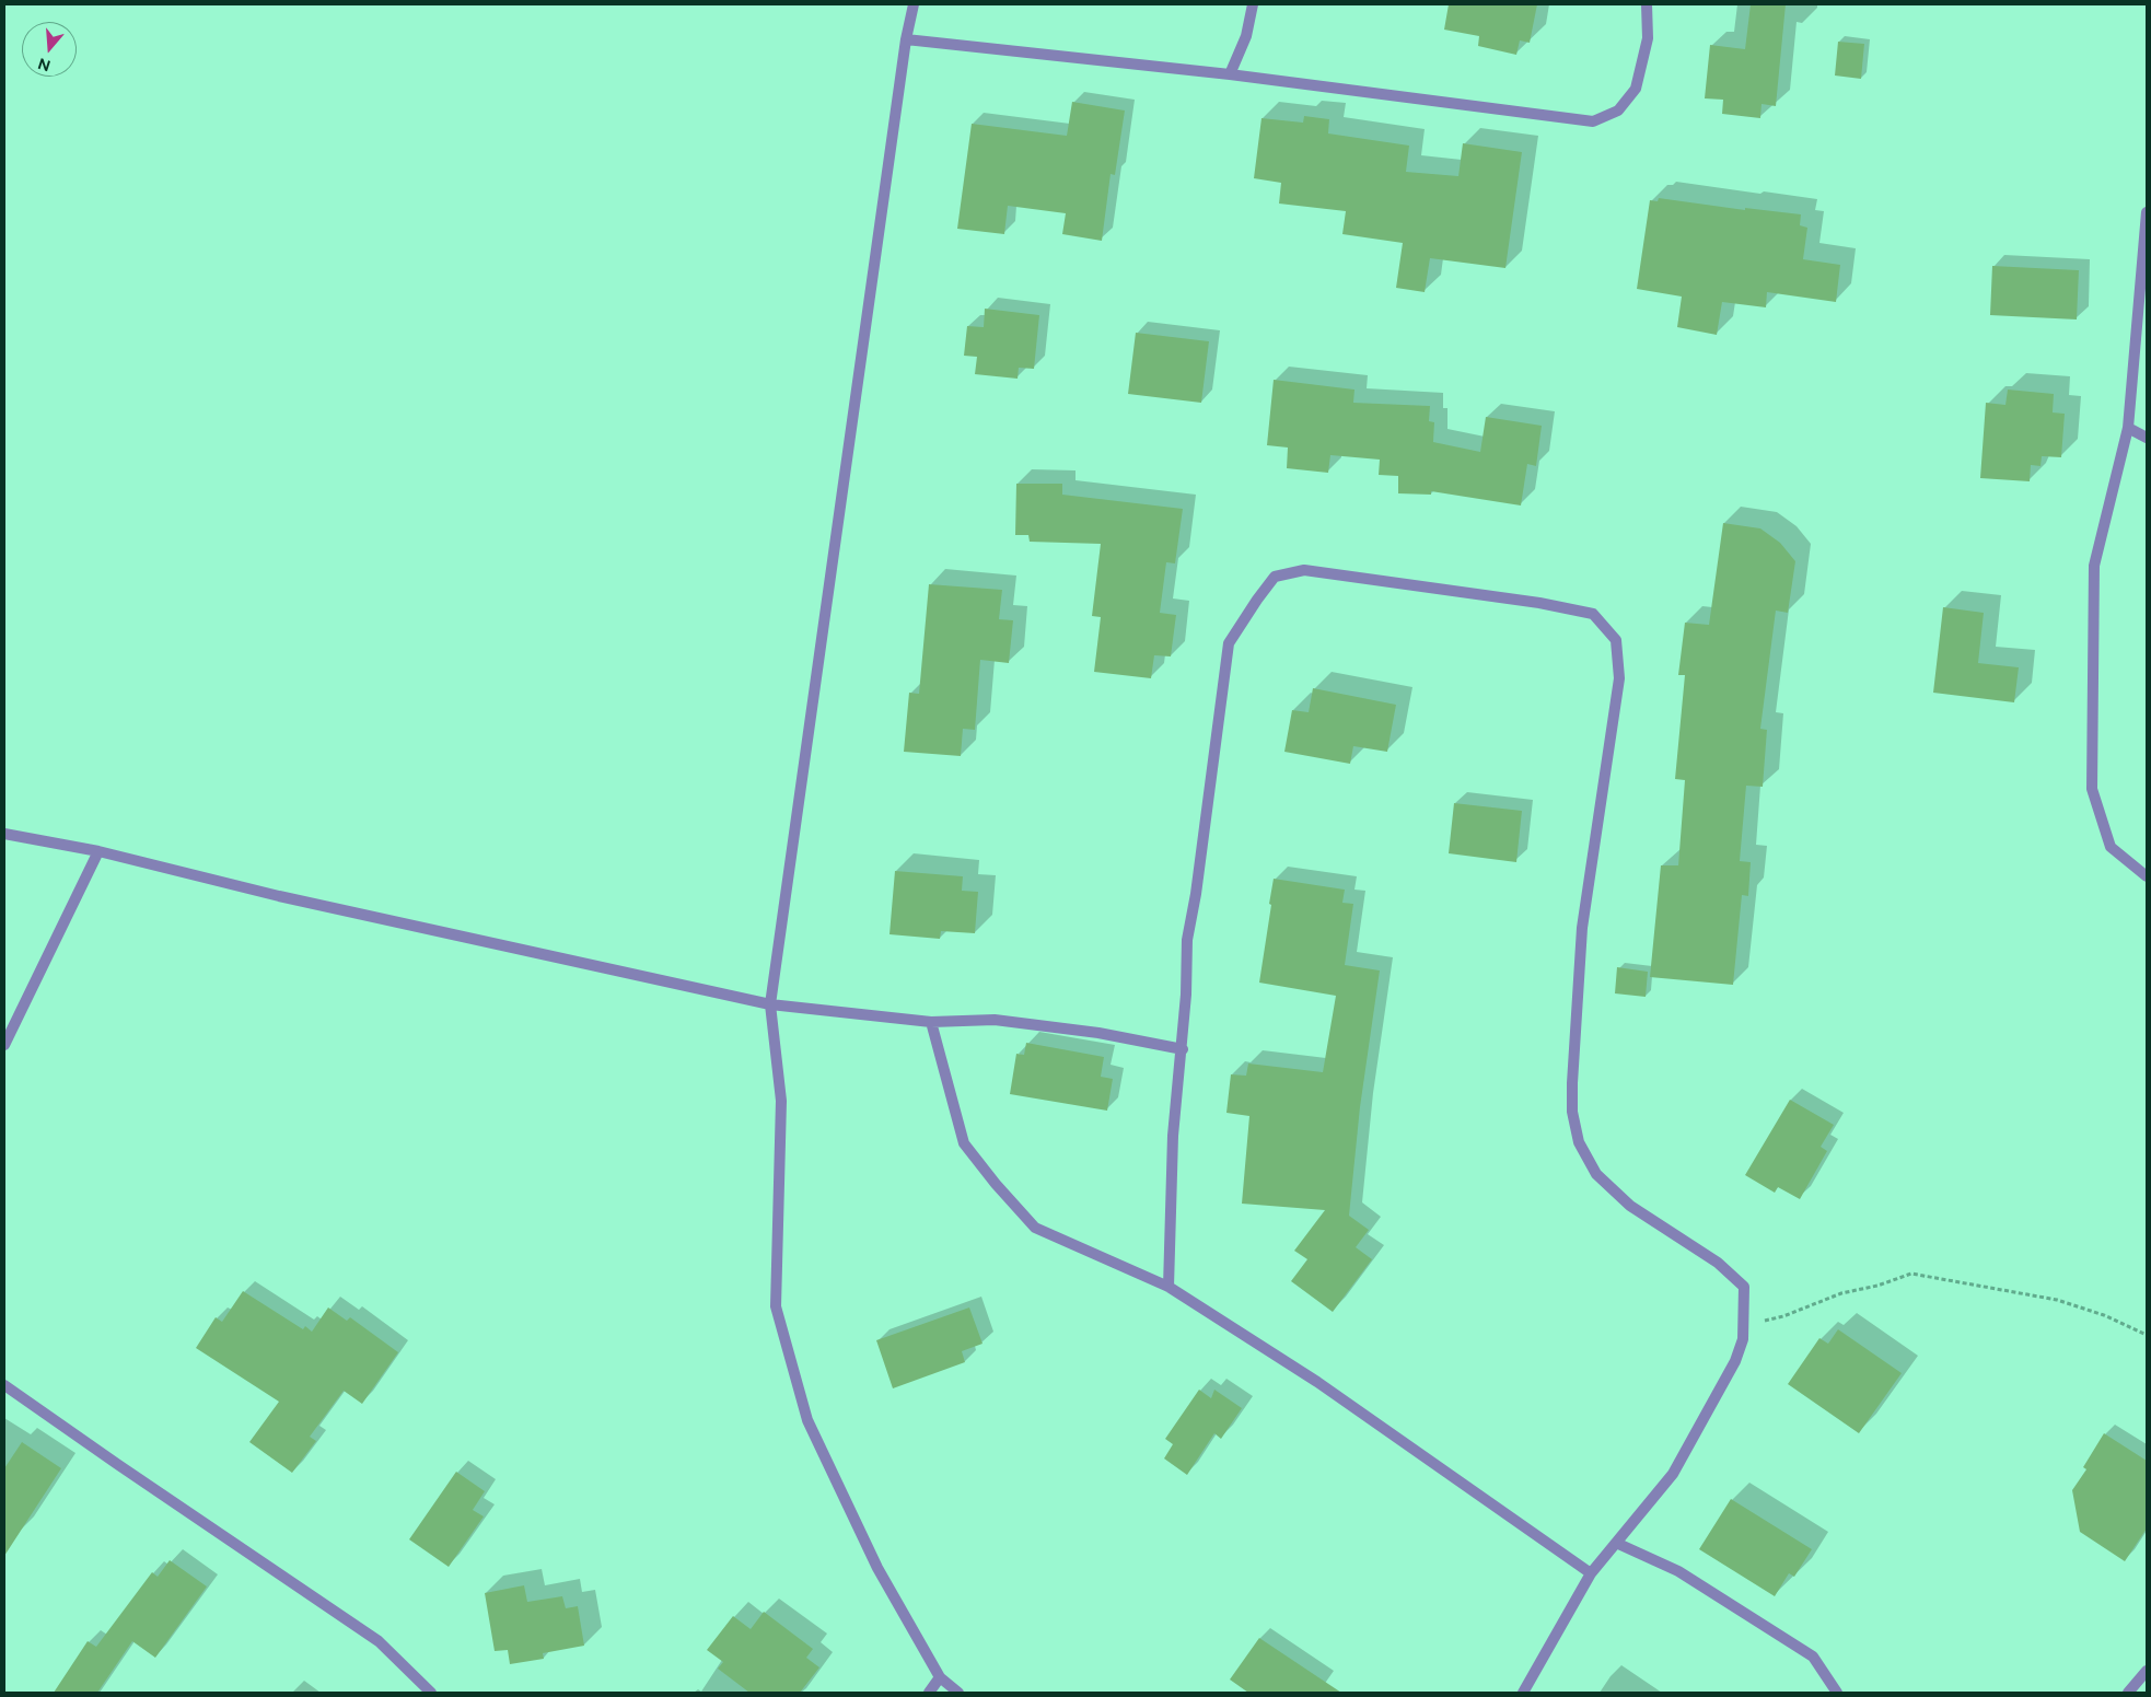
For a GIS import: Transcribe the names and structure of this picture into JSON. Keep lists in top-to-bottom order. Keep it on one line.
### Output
{"north":"bottom"}
